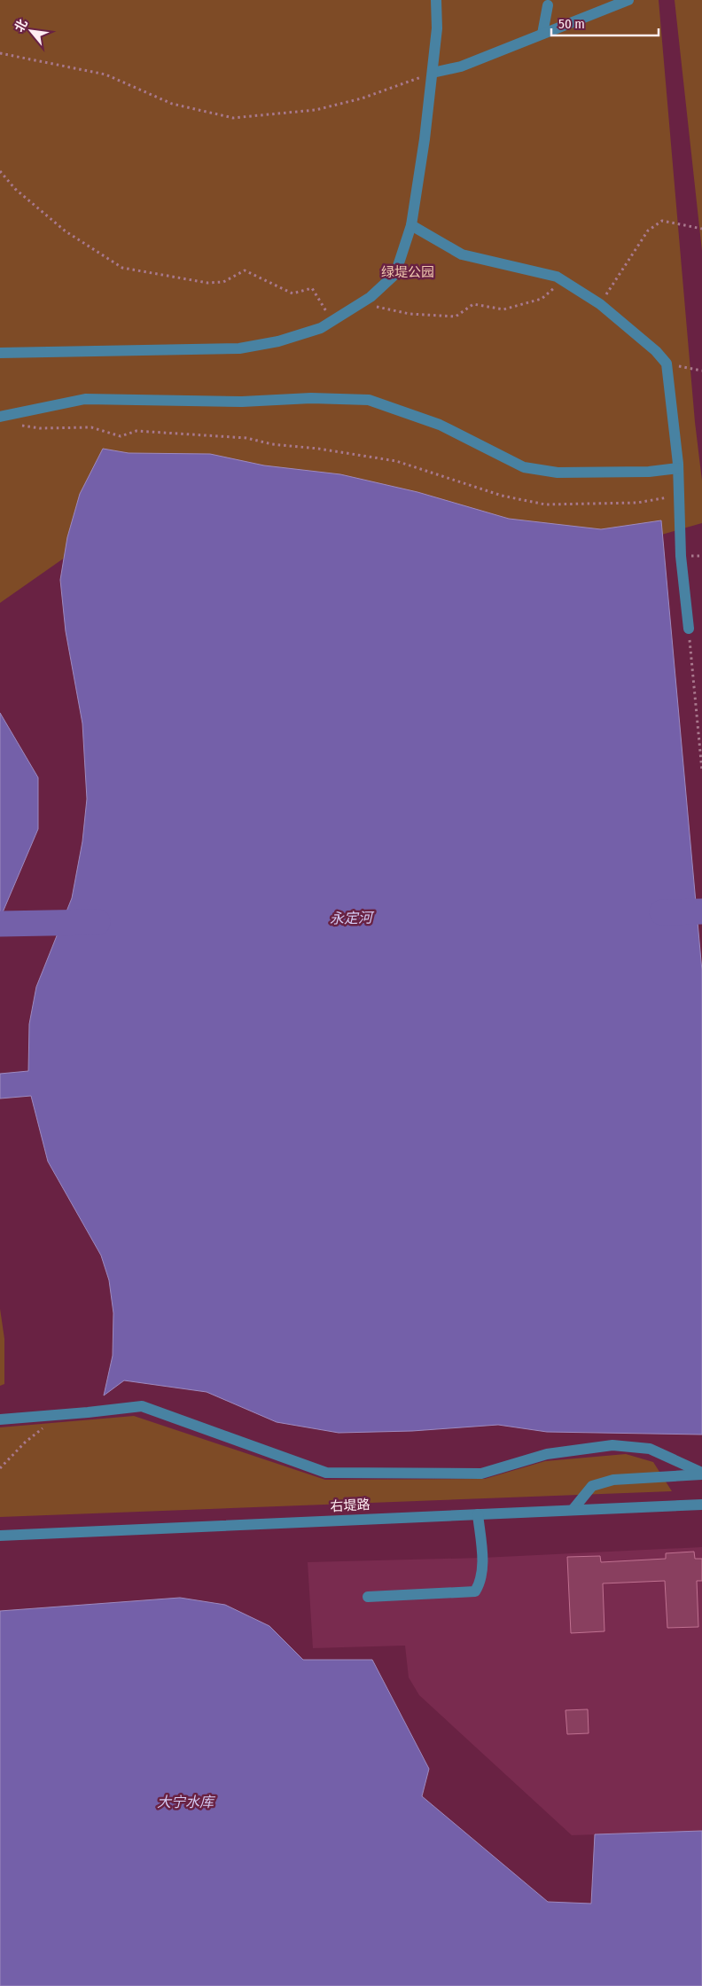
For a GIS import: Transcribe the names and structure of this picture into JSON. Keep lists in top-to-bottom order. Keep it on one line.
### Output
{"streets":{"street":["右堤路"]},"water":["永定河","大宁水库"],"parks":["绿堤公园"],"scale_bar":"50 m","north":"top left"}
